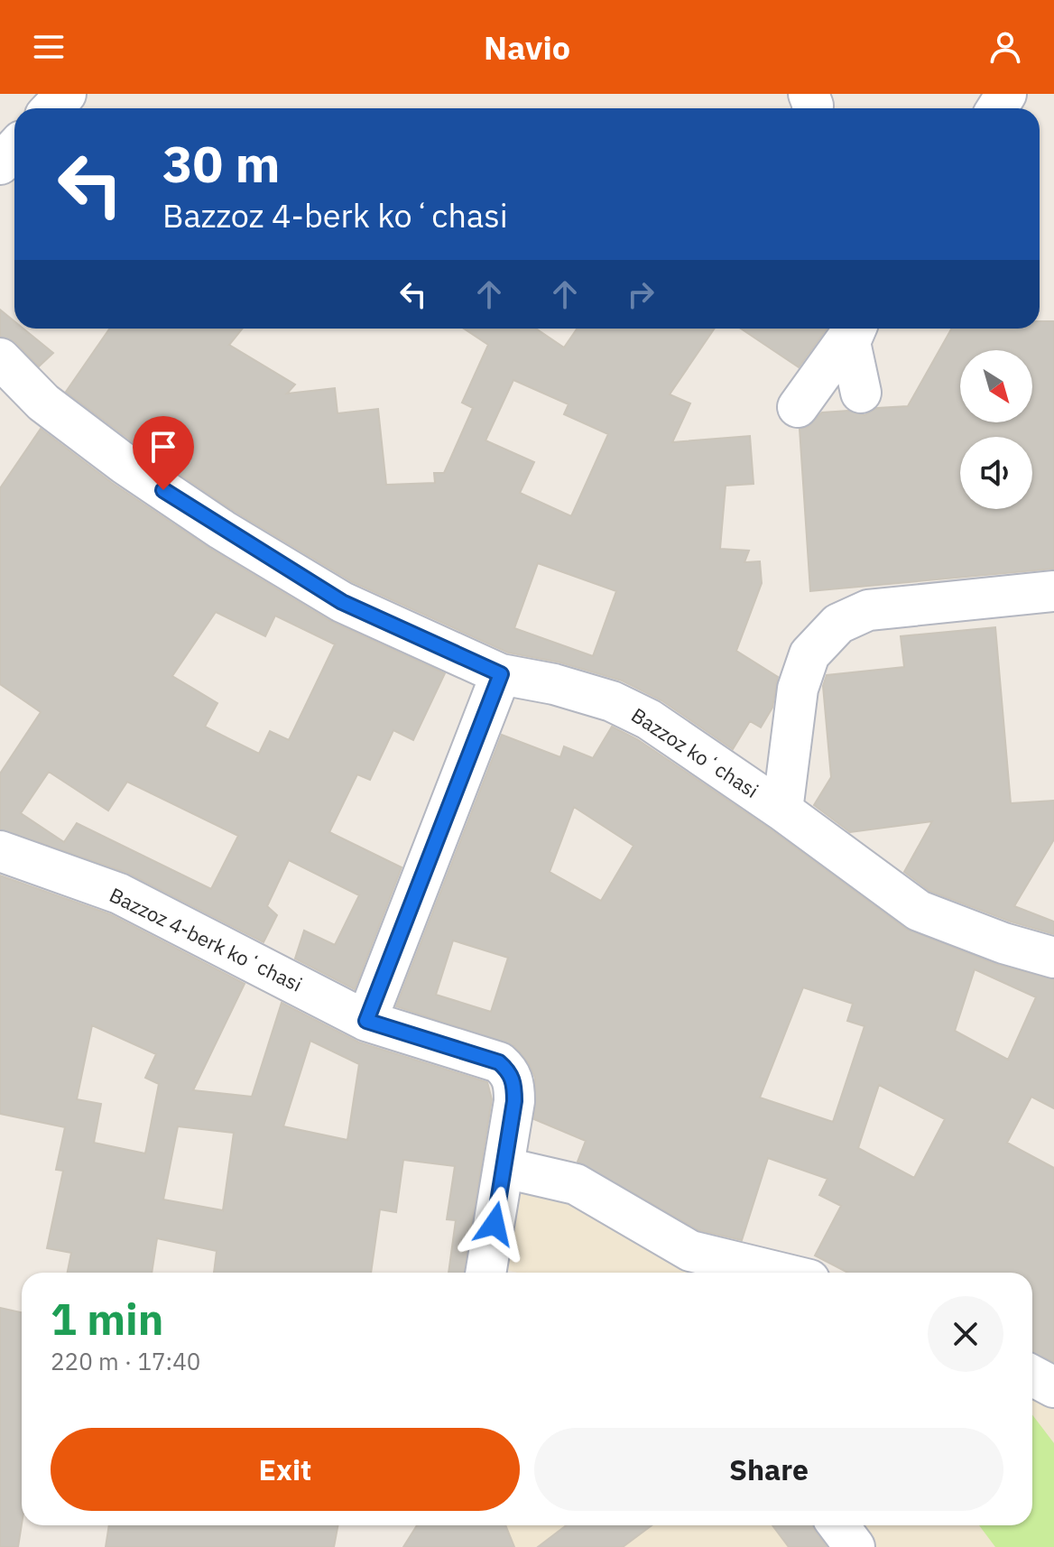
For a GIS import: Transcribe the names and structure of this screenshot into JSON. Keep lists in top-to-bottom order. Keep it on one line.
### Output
{"streets":{"street":["Bazzoz koʻchasi","Bazzoz 4-berk koʻchasi"]},"north":"bottom right","page":{"header":"Navio","turn":["30 m","Bazzoz 4-berk koʻchasi"],"heading":["1 min","220 m · 17:40"],"buttons":["Exit","Share"]}}
